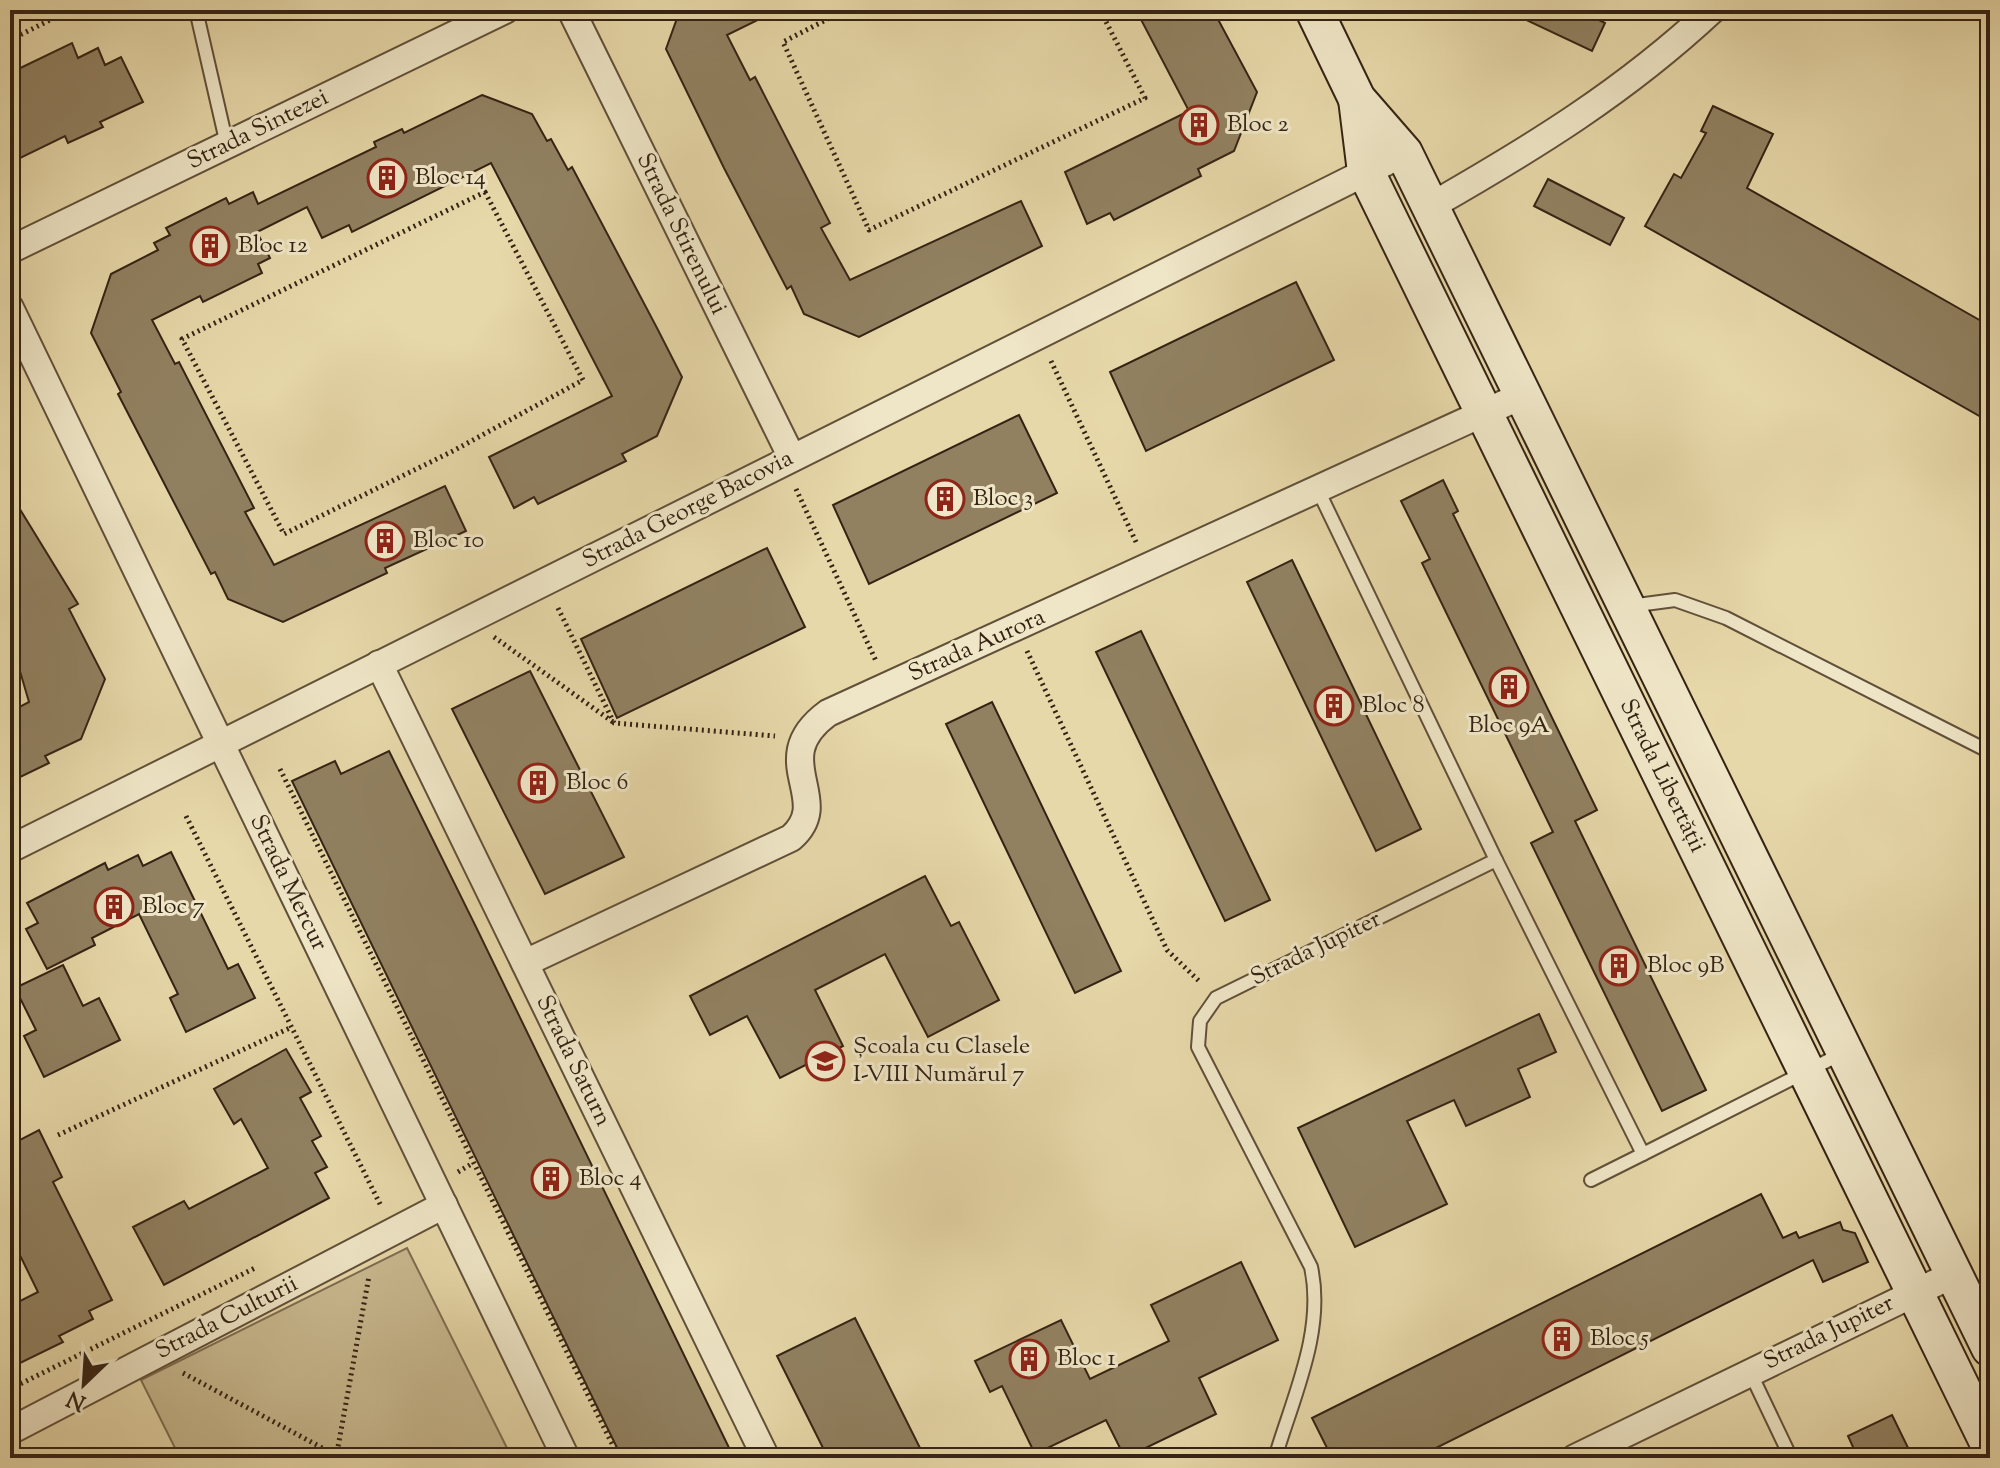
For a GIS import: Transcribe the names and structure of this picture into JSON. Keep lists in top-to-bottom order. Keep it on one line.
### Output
{"streets":{"main road":["Strada Libertății"],"street":["Strada Sintezei","Strada Stirenului","Strada George Bacovia","Strada Aurora","Strada Mercur","Strada Jupiter","Strada Saturn","Strada Culturii"]},"crossings":[["Strada Stirenului","Strada George Bacovia"],["Strada George Bacovia","Strada Libertății"],["Strada George Bacovia","Strada Mercur"],["Strada George Bacovia","Strada Saturn"],["Strada Aurora","Strada Libertății"],["Strada Libertății","Strada Jupiter"],["Strada Mercur","Strada Culturii"]],"places":{"building":["Bloc 2","Bloc 14","Bloc 12","Bloc 3","Bloc 10","Bloc 9A","Bloc 8","Bloc 6","Bloc 7","Bloc 9B","Bloc 4","Bloc 5","Bloc 1"],"school or university":["Școala cu Clasele I-VIII Numărul 7"]},"north":"bottom left"}
